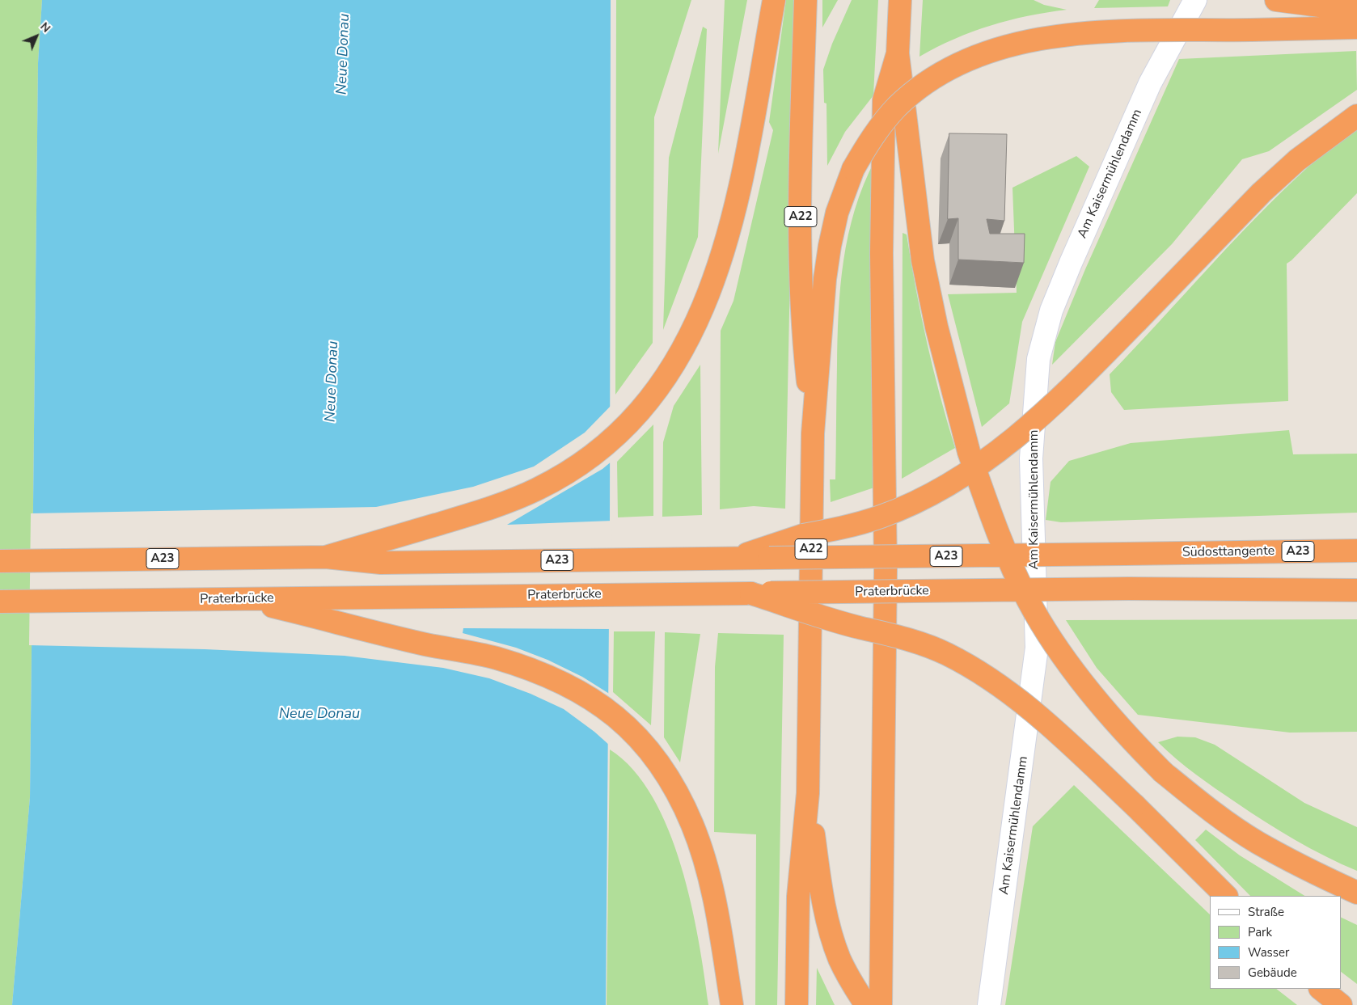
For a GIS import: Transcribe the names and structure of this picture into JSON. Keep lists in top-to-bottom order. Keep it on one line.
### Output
{"streets":{"highway":["A22","A23","Südosttangente","Praterbrücke"],"street":["Am Kaisermühlendamm"]},"crossings":[["A23","Südosttangente"]],"water":["Neue Donau"],"legend":["Straße","Park","Wasser","Gebäude"],"north":"top right"}
